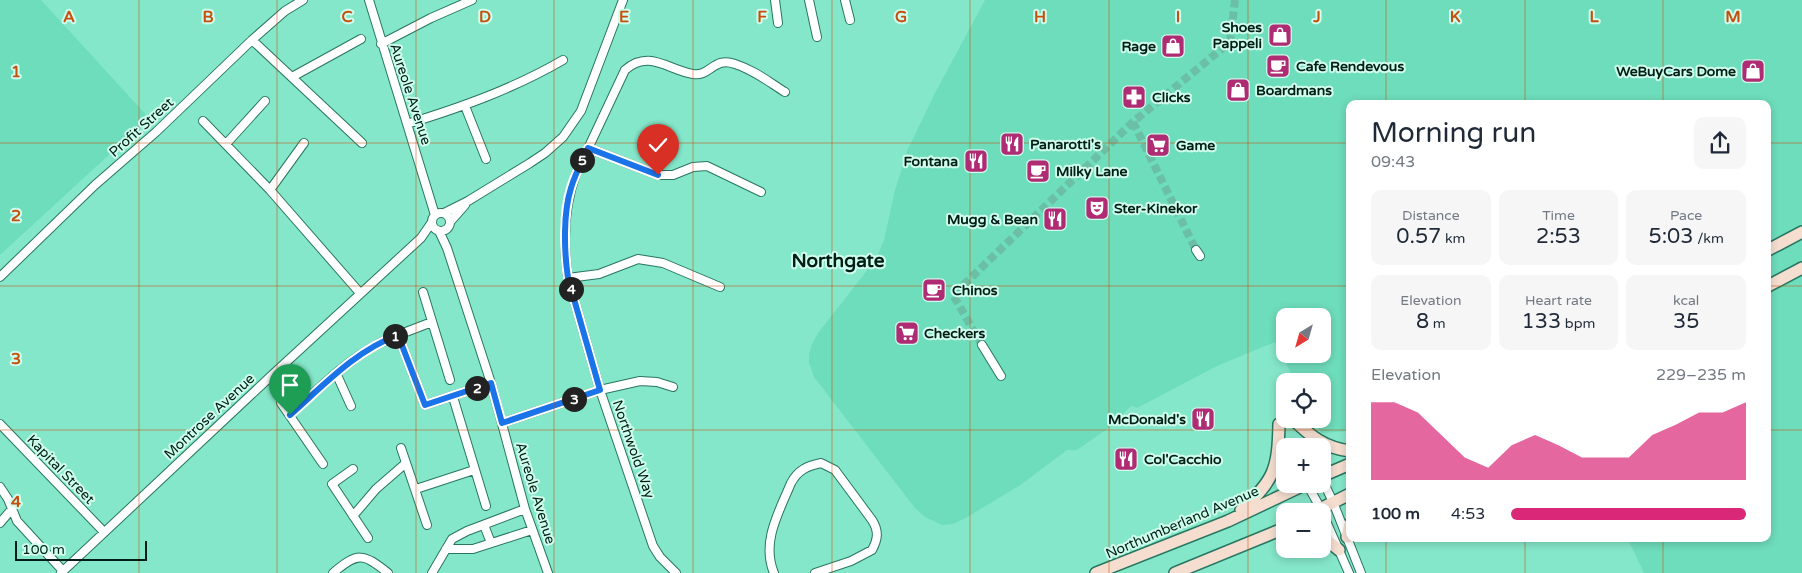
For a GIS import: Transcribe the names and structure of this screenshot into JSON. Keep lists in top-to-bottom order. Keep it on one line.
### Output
{"streets":{"main road":["Northumberland Avenue"],"street":["Aureole Avenue","Profit Street","Montrose Avenue","Northwold Way","Kapital Street"]},"crossings":[["Aureole Avenue","Montrose Avenue"],["Montrose Avenue","Kapital Street"]],"districts":["Northgate"],"places":{"shop":["Shoes Pappeli","Rage","WeBuyCars Dome","Boardmans"],"cafe":["Cafe Rendevous","Milky Lane","Chinos"],"pharmacy":["Clicks"],"restaurant":["Panarotti's","Fontana","Mugg & Bean","McDonald's","Col'Cacchio"],"supermarket":["Game","Checkers"],"theatre":["Ster-Kinekor"]},"scale_bar":"100 m","north":"bottom left","page":{"heading":["Morning run","09:43"],"pins":["5","4","1","2","3"],"stats":[["Distance","0.57 km"],["Time","2:53"],["Pace","5:03 /km"],["Elevation","8 m"],["Heart rate","133 bpm"],["kcal","35"]],"map_buttons":["+","−"],"chart":["Elevation","229–235 m"],"list":[{"name":"100 m","note":"4:53"}],"scale":"100 m"},"grid":{"columns":["A","B","C","D","E","F","G","H","I","J","K","L","M"],"rows":["1","2","3","4"]}}
